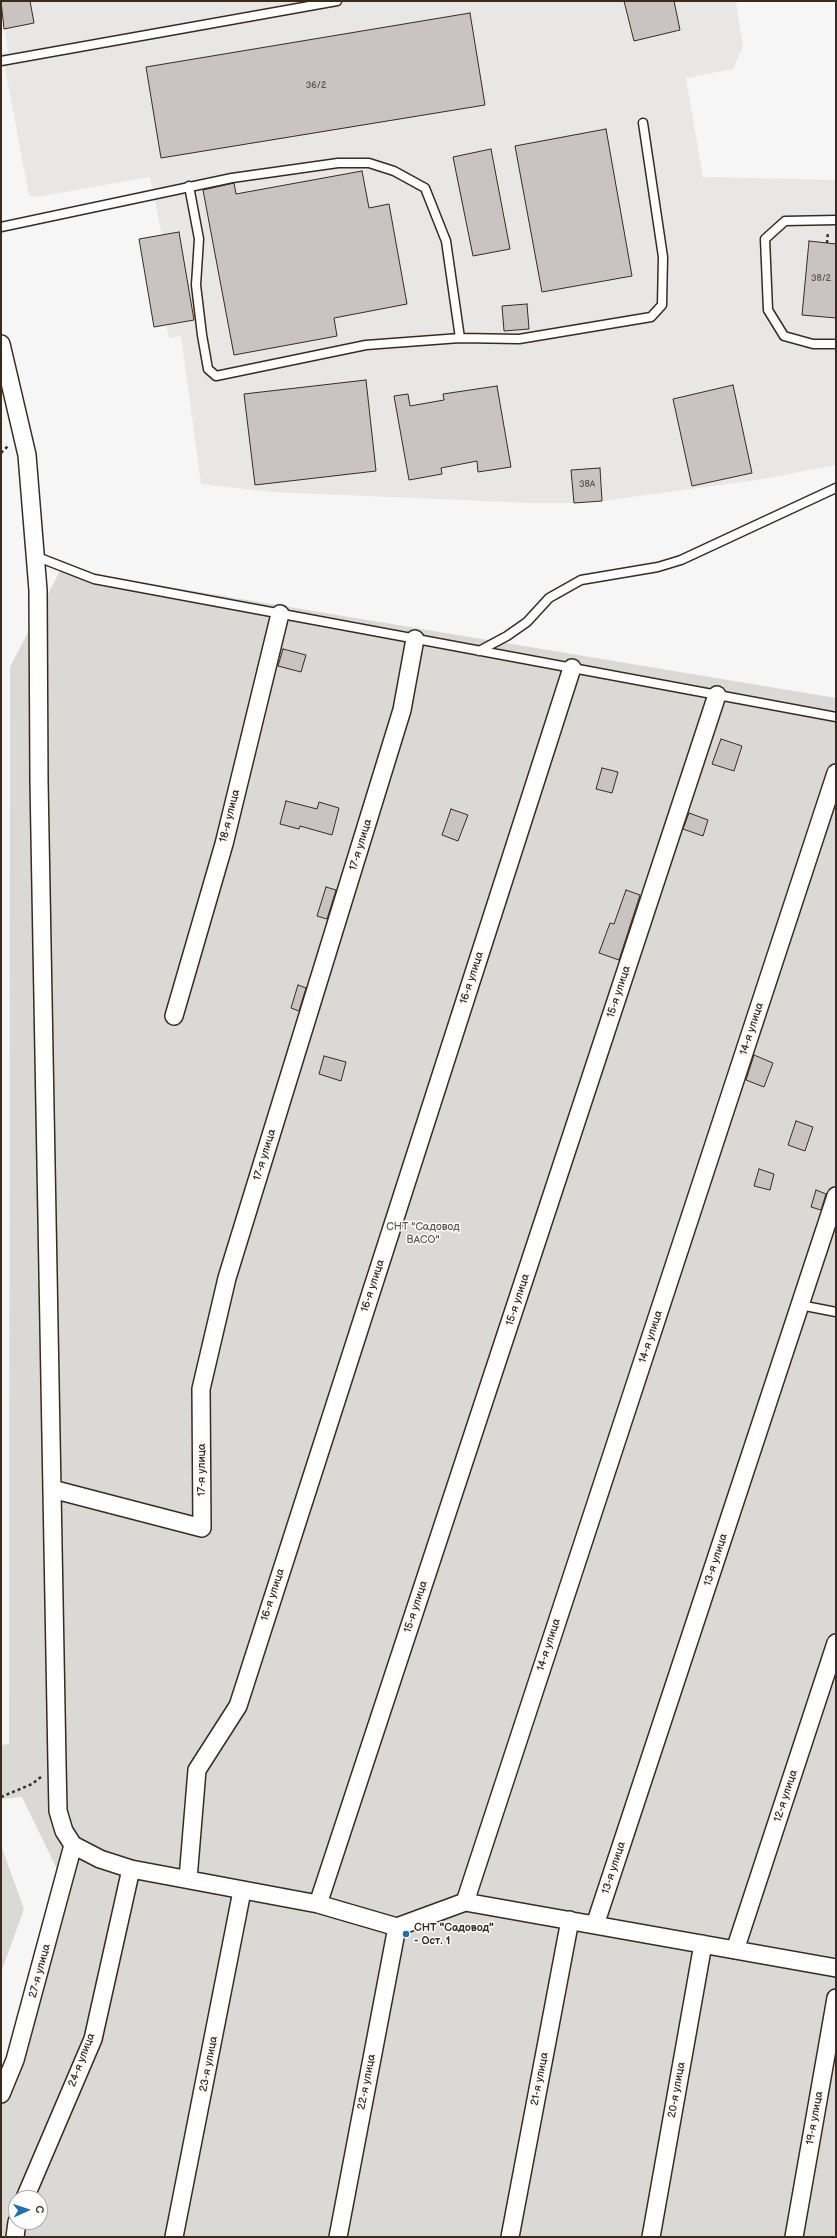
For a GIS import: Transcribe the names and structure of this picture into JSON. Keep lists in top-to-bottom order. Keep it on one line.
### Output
{"streets":{"street":["18-я улица","17-я улица","16-я улица","15-я улица","14-я улица","13-я улица","12-я улица","27-я улица","24-я улица","23-я улица","21-я улица","22-я улица","20-я улица","19-я улица"]},"parks":["СНТ \"Садовод ВАСО\""],"places":["СНТ \"Садовод\" - Ост. 1"],"house_numbers":["36/2","38/2","38А"],"north":"right"}
